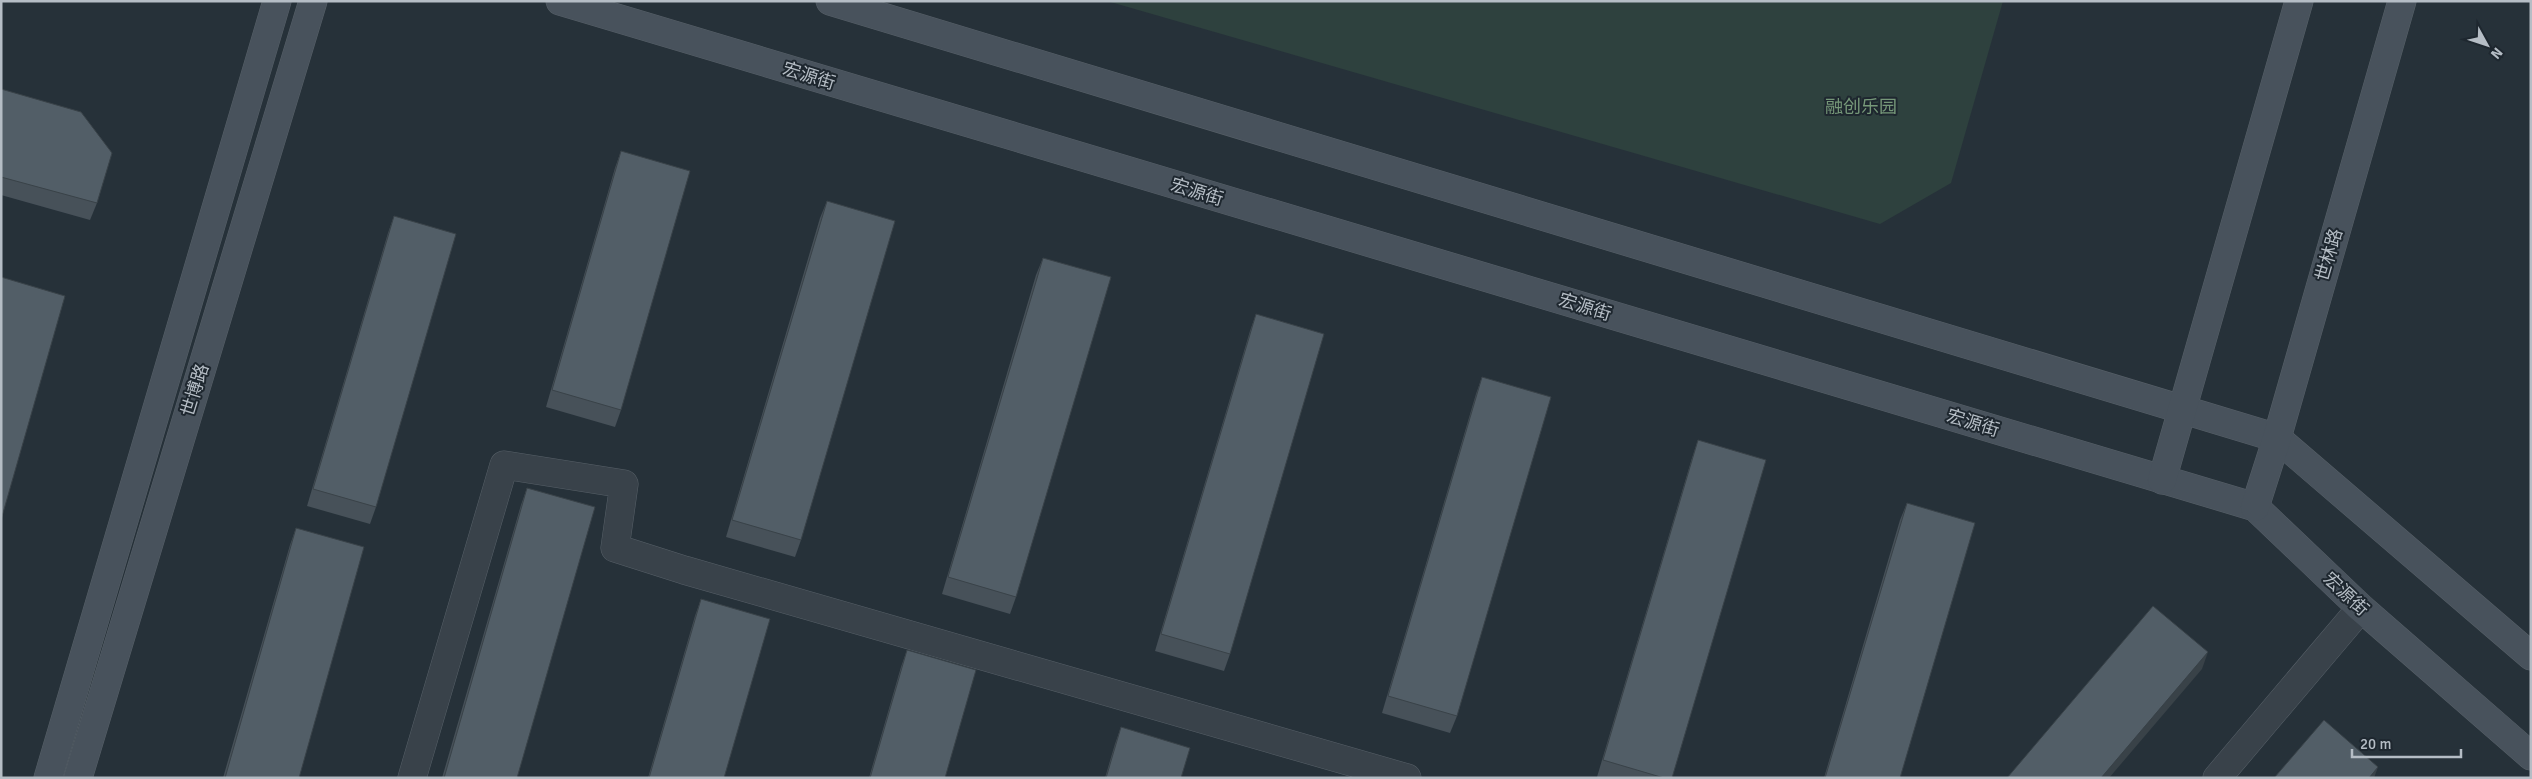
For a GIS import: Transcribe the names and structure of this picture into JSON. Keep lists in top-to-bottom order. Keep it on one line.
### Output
{"streets":{"main road":["宏源街","世林路","世博路"]},"crossings":[["宏源街","世林路"]],"parks":["融创乐园"],"scale_bar":"20 m","north":"bottom right"}
